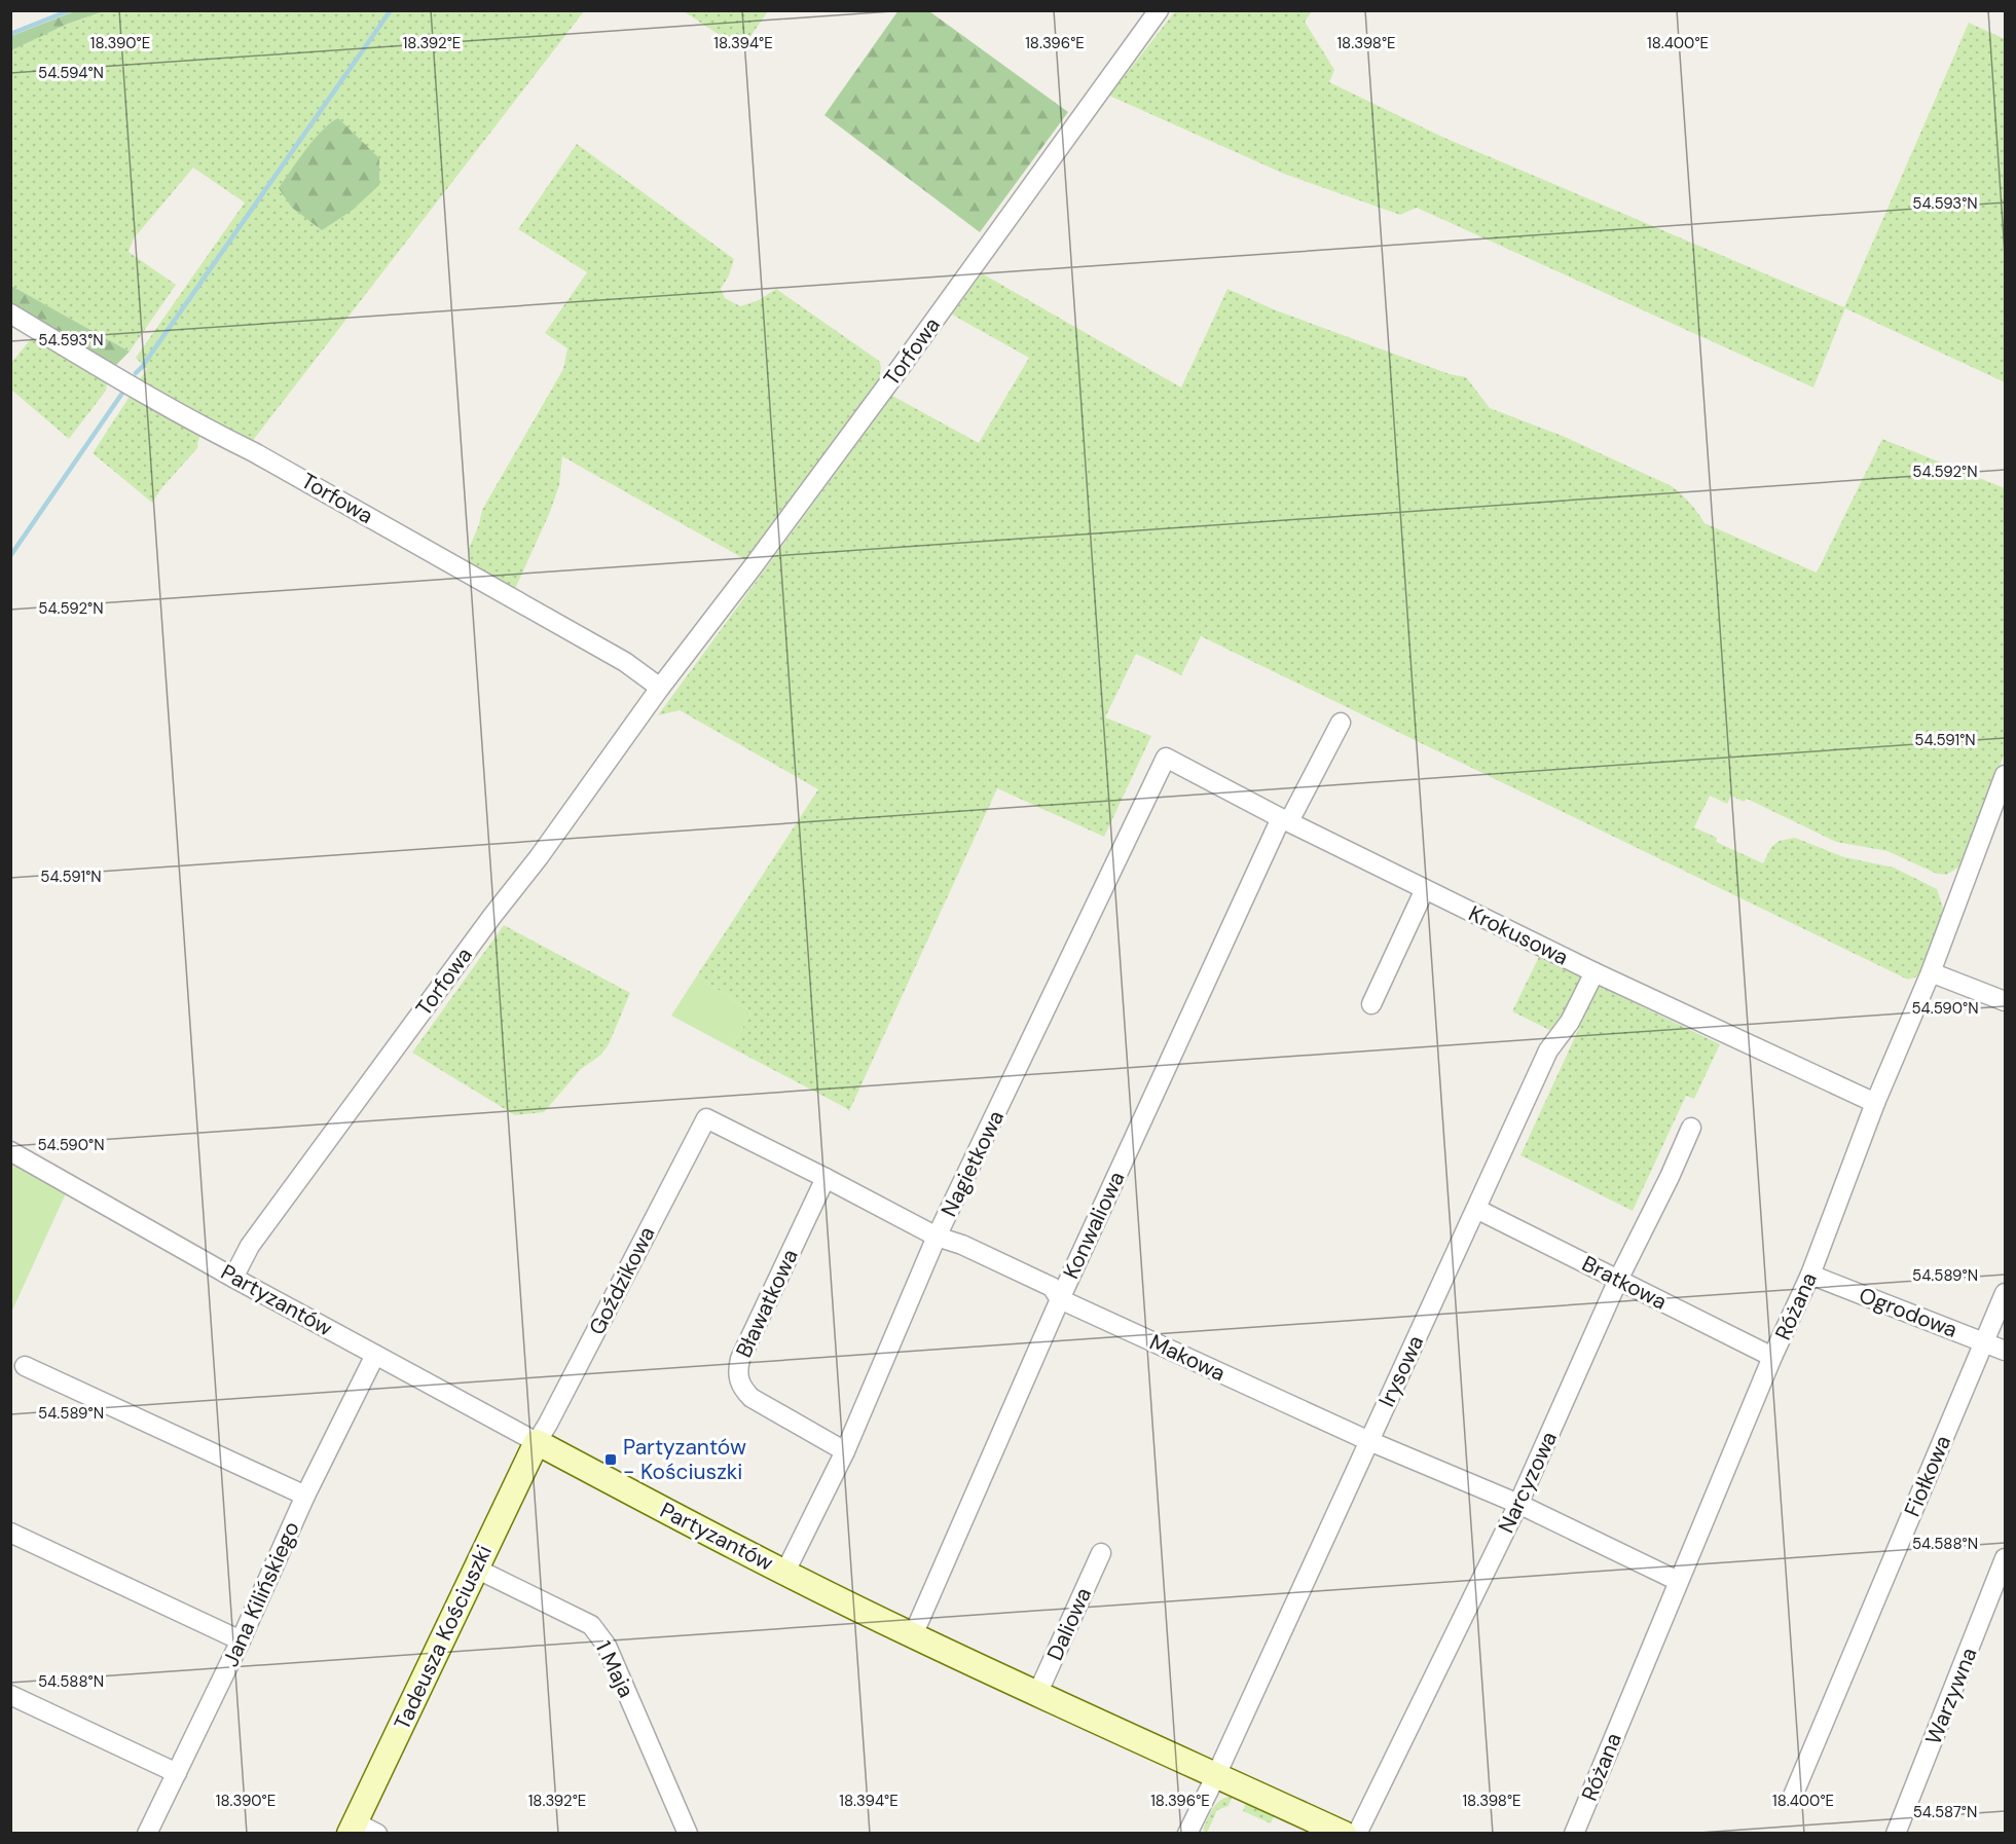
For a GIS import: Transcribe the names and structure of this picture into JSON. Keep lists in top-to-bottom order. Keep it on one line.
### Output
{"streets":{"street":["Torfowa","Krokusowa","Nagietkowa","Konwaliowa","Goździkowa","Bratkowa","Partyzantów","Bławatkowa","Różana","Ogrodowa","Makowa","Irysowa","Fiołkowa","Narcyzowa","Jana Kilińskiego","Daliowa","Tadeusza Kościuszki","1 Maja","Warzywna"]},"crossings":[["Torfowa","Partyzantów"],["Krokusowa","Nagietkowa"],["Krokusowa","Konwaliowa"],["Krokusowa","Różana"],["Krokusowa","Irysowa"],["Nagietkowa","Partyzantów"],["Nagietkowa","Bławatkowa"],["Nagietkowa","Makowa"],["Konwaliowa","Partyzantów"],["Konwaliowa","Makowa"],["Goździkowa","Partyzantów"],["Goździkowa","Makowa"],["Goździkowa","Tadeusza Kościuszki"],["Bratkowa","Różana"],["Bratkowa","Irysowa"],["Bratkowa","Narcyzowa"],["Partyzantów","Irysowa"],["Partyzantów","Jana Kilińskiego"],["Partyzantów","Daliowa"],["Partyzantów","Tadeusza Kościuszki"],["Bławatkowa","Makowa"],["Różana","Ogrodowa"],["Różana","Makowa"],["Ogrodowa","Fiołkowa"],["Makowa","Irysowa"],["Makowa","Narcyzowa"],["Tadeusza Kościuszki","1 Maja"]],"places":{"transit":["Partyzantów - Kościuszki"]},"coordinates":["18.390°E","18.392°E","18.394°E","18.396°E","18.398°E","18.400°E","54.594°N","54.593°N","54.592°N","54.591°N","54.590°N","54.589°N","54.588°N","54.587°N"]}
